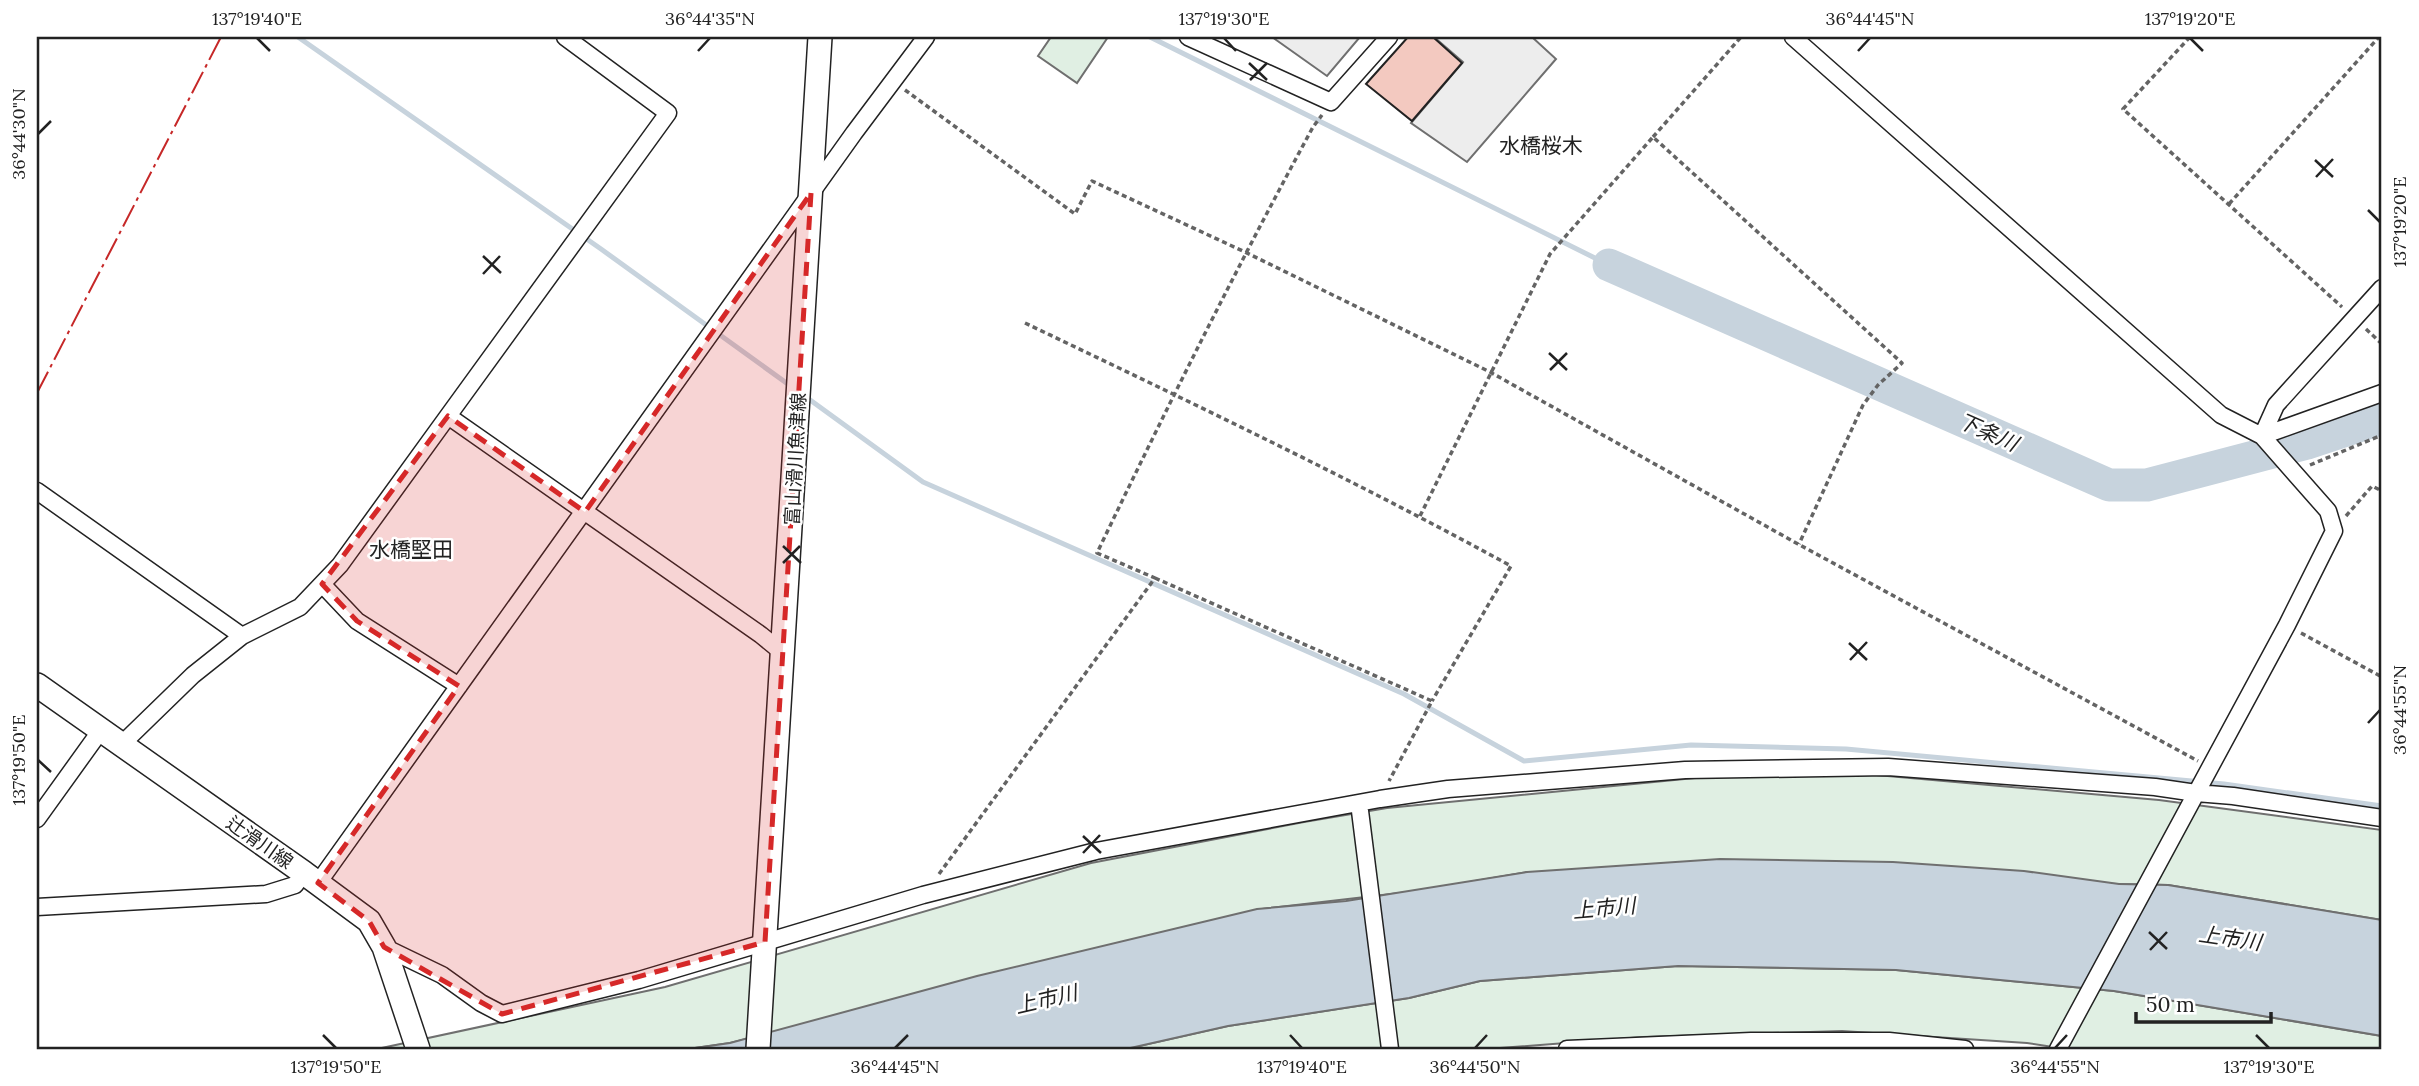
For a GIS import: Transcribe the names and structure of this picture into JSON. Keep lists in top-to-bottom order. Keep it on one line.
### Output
{"streets":{"main road":["富山滑川魚津線","辻滑川線"]},"districts":["水橋桜木","水橋堅田"],"water":["下条川","上市川"],"scale_bar":"50 m","coordinates":["137°19'40\"E","36°44'35\"N","137°19'30\"E","36°44'45\"N","137°19'20\"E","36°44'30\"N","36°44'55\"N","137°19'50\"E","36°44'50\"N"]}
